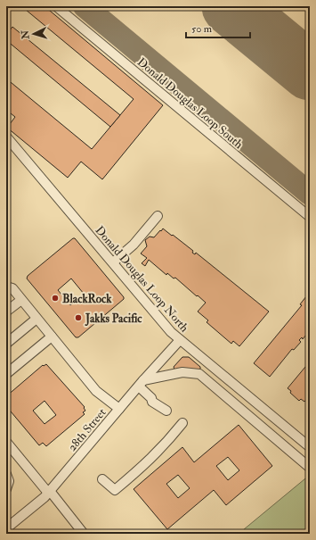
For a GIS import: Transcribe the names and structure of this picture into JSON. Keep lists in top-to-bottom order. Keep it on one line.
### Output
{"streets":{"street":["Donald Douglas Loop South","Donald Douglas Loop North","28th Street"]},"crossings":[["Donald Douglas Loop North","28th Street"]],"places":["BlackRock","Jakks Pacific"],"scale_bar":"50 m","north":"left"}
